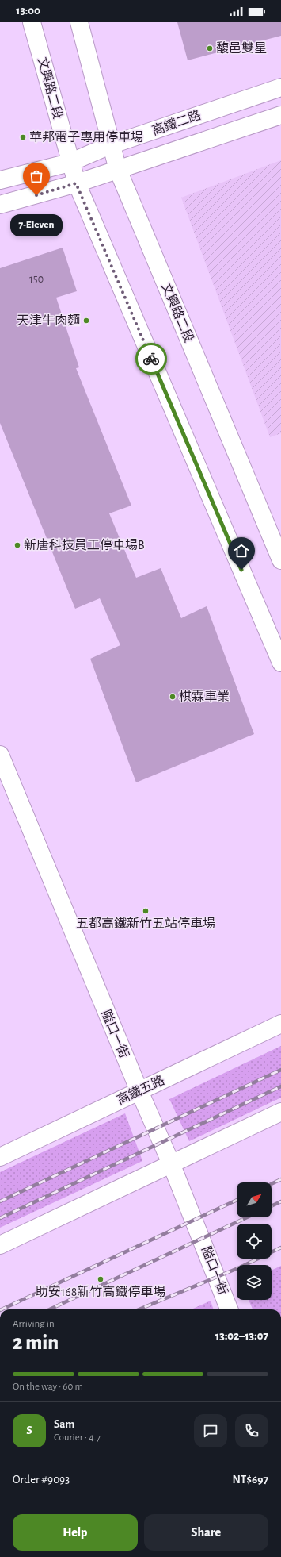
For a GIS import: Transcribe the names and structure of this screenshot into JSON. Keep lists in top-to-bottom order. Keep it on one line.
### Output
{"streets":{"street":["文興路二段","高鐵二路","隘口一街","高鐵五路"]},"crossings":[["文興路二段","高鐵二路"],["隘口一街","高鐵五路"]],"places":["馥邑雙星","華邦電子專用停車場","7-Eleven","天津牛肉麵","新唐科技員工停車場B","棋霖車業","五都高鐵新竹五站停車場","助安168新竹高鐵停車場"],"house_numbers":["150"],"north":"top right","page":{"status":"13:00","bubble":"7-Eleven","heading":["2 min","Arriving in","13:02–13:07"],"panel":["Sam","Courier · 4.7","Order #9093","NT$697"],"bar":"On the way · 60 m","round":"S","buttons":["Help","Share"]}}
